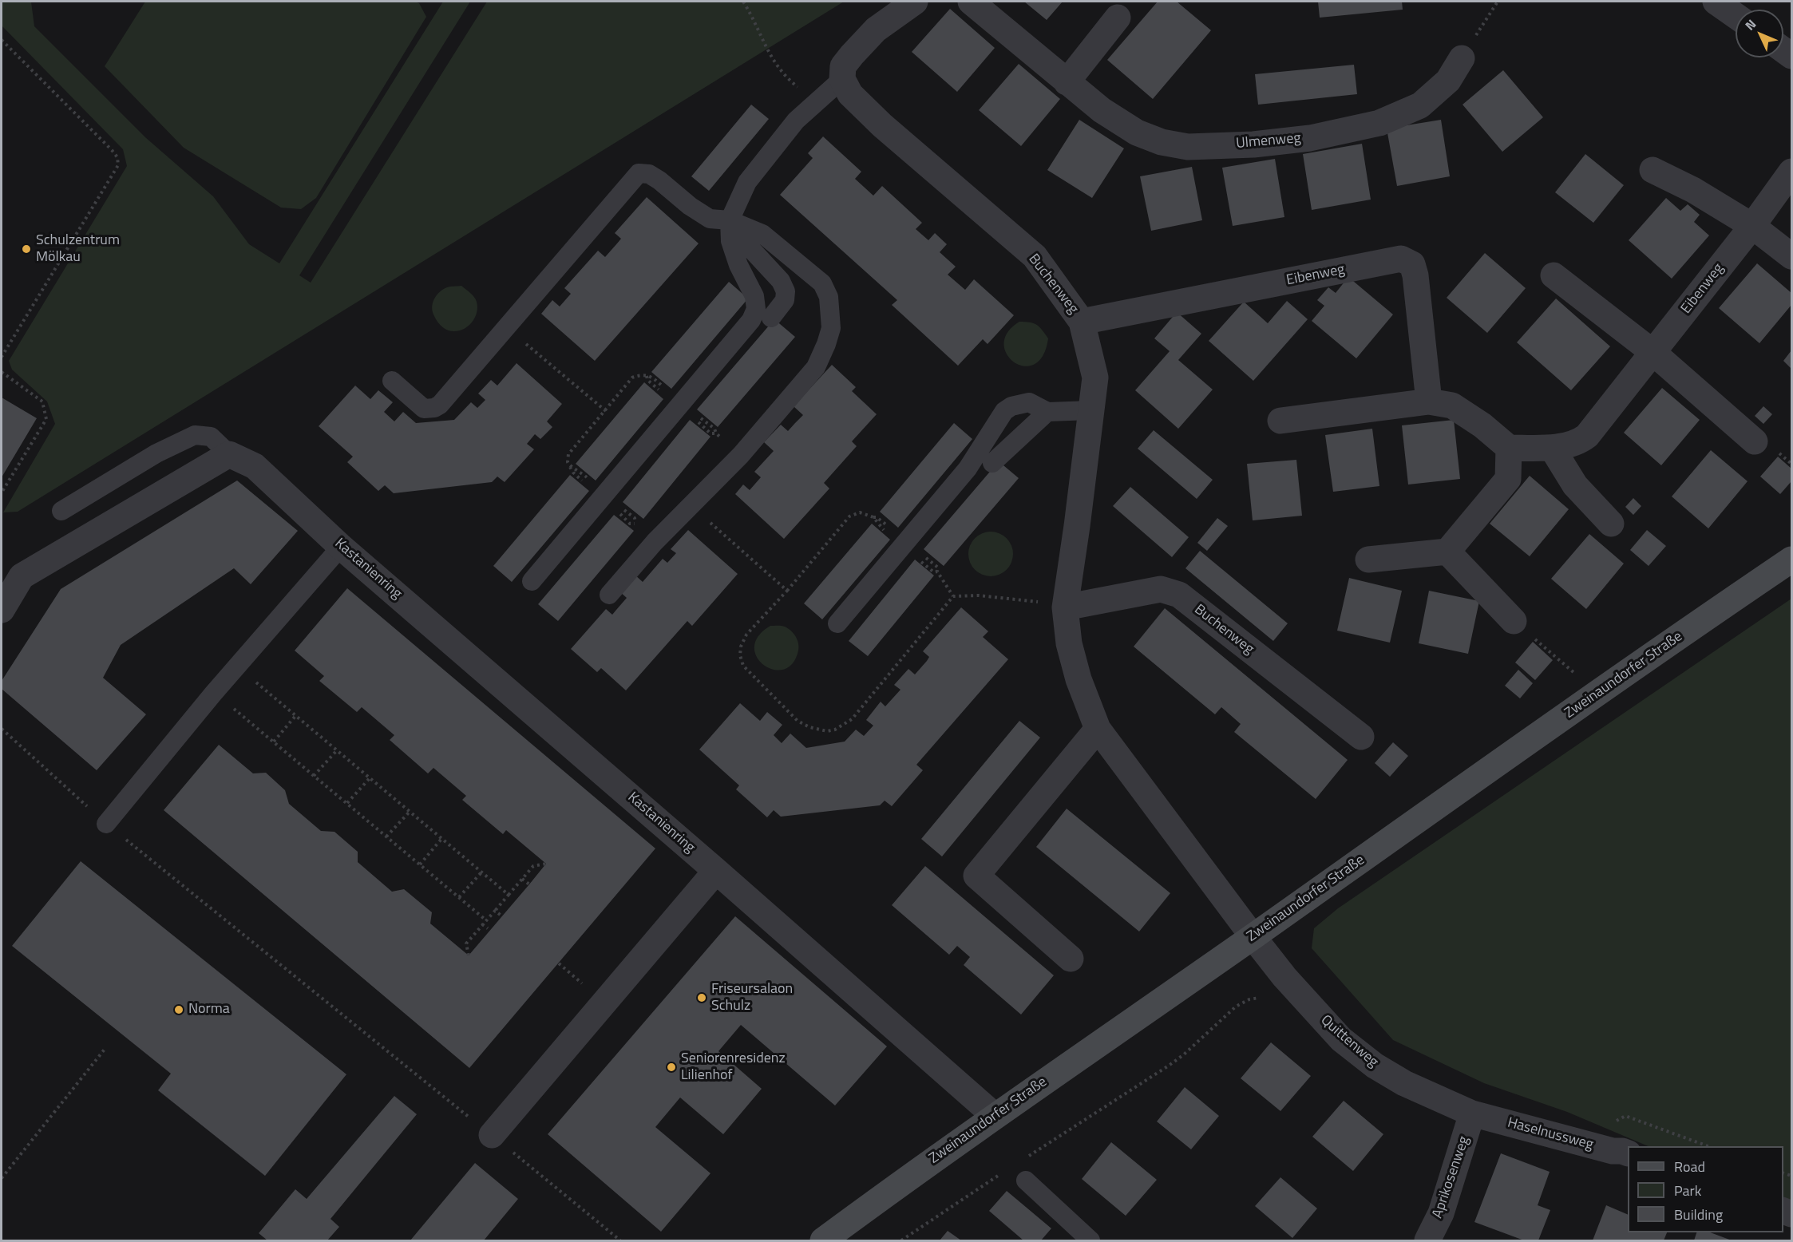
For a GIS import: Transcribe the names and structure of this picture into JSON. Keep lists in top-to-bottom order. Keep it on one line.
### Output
{"streets":{"street":["Ulmenweg","Eibenweg","Buchenweg","Kastanienring","Zweinaundorfer Straße","Quittenweg","Haselnussweg","Aprikosenweg"]},"crossings":[["Eibenweg","Buchenweg"],["Buchenweg","Zweinaundorfer Straße"],["Buchenweg","Quittenweg"],["Kastanienring","Zweinaundorfer Straße"],["Zweinaundorfer Straße","Quittenweg"],["Quittenweg","Haselnussweg"],["Quittenweg","Aprikosenweg"],["Haselnussweg","Aprikosenweg"]],"places":["Schulzentrum Mölkau","Friseursalaon Schulz","Norma","Seniorenresidenz Lilienhof"],"legend":["Road","Park","Building"],"north":"top left"}
